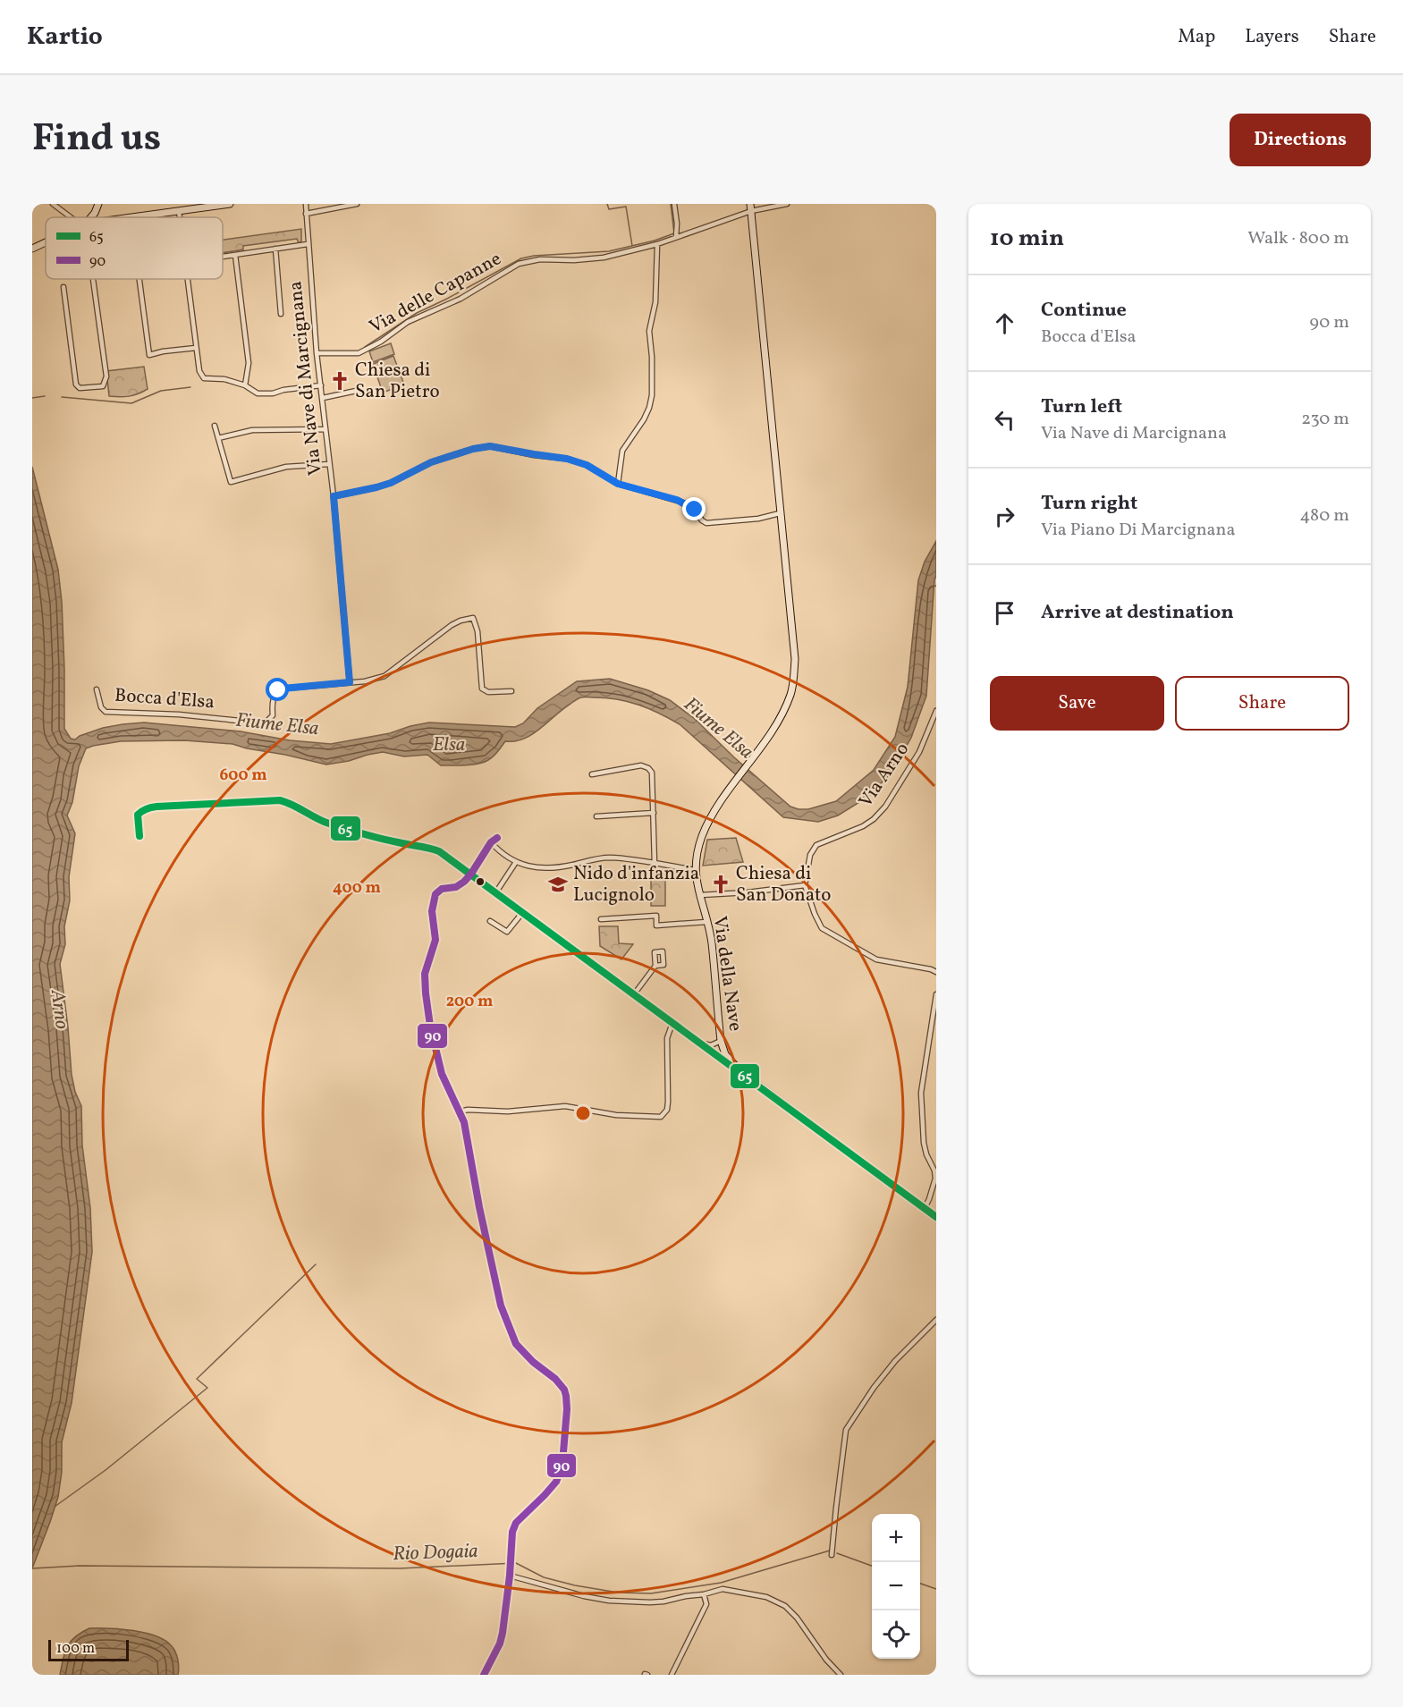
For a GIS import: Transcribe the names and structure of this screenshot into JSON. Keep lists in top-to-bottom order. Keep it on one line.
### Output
{"streets":{"street":["Via delle Capanne","Via Nave di Marcignana","Bocca d'Elsa","Via Arno","Via della Nave"]},"crossings":[["Via delle Capanne","Via Nave di Marcignana"],["Via delle Capanne","Via della Nave"],["Via Nave di Marcignana","Bocca d'Elsa"]],"water":["Fiume Elsa","Elsa","Arno","Rio Dogaia"],"places":{"church":["Chiesa di San Pietro","Chiesa di San Donato"],"school or university":["Nido d'infanzia Lucignolo"]},"lines":["transit line 65","transit line 90"],"legend":["65","90"],"scale_bar":"100 m","page":{"header":"Kartio","nav":["Map","Layers","Share"],"title":"Find us","buttons":["Directions",["Save","Share"]],"heading":["10 min","Walk · 800 m"],"list":[["Continue","Bocca d'Elsa","90 m"],["Turn left","Via Nave di Marcignana","230 m"],["Turn right","Via Piano Di Marcignana","480 m"],"Arrive at destination"],"map_buttons":["+","−"],"scale":"100 m"},"rings":["600 m","400 m","200 m"]}
